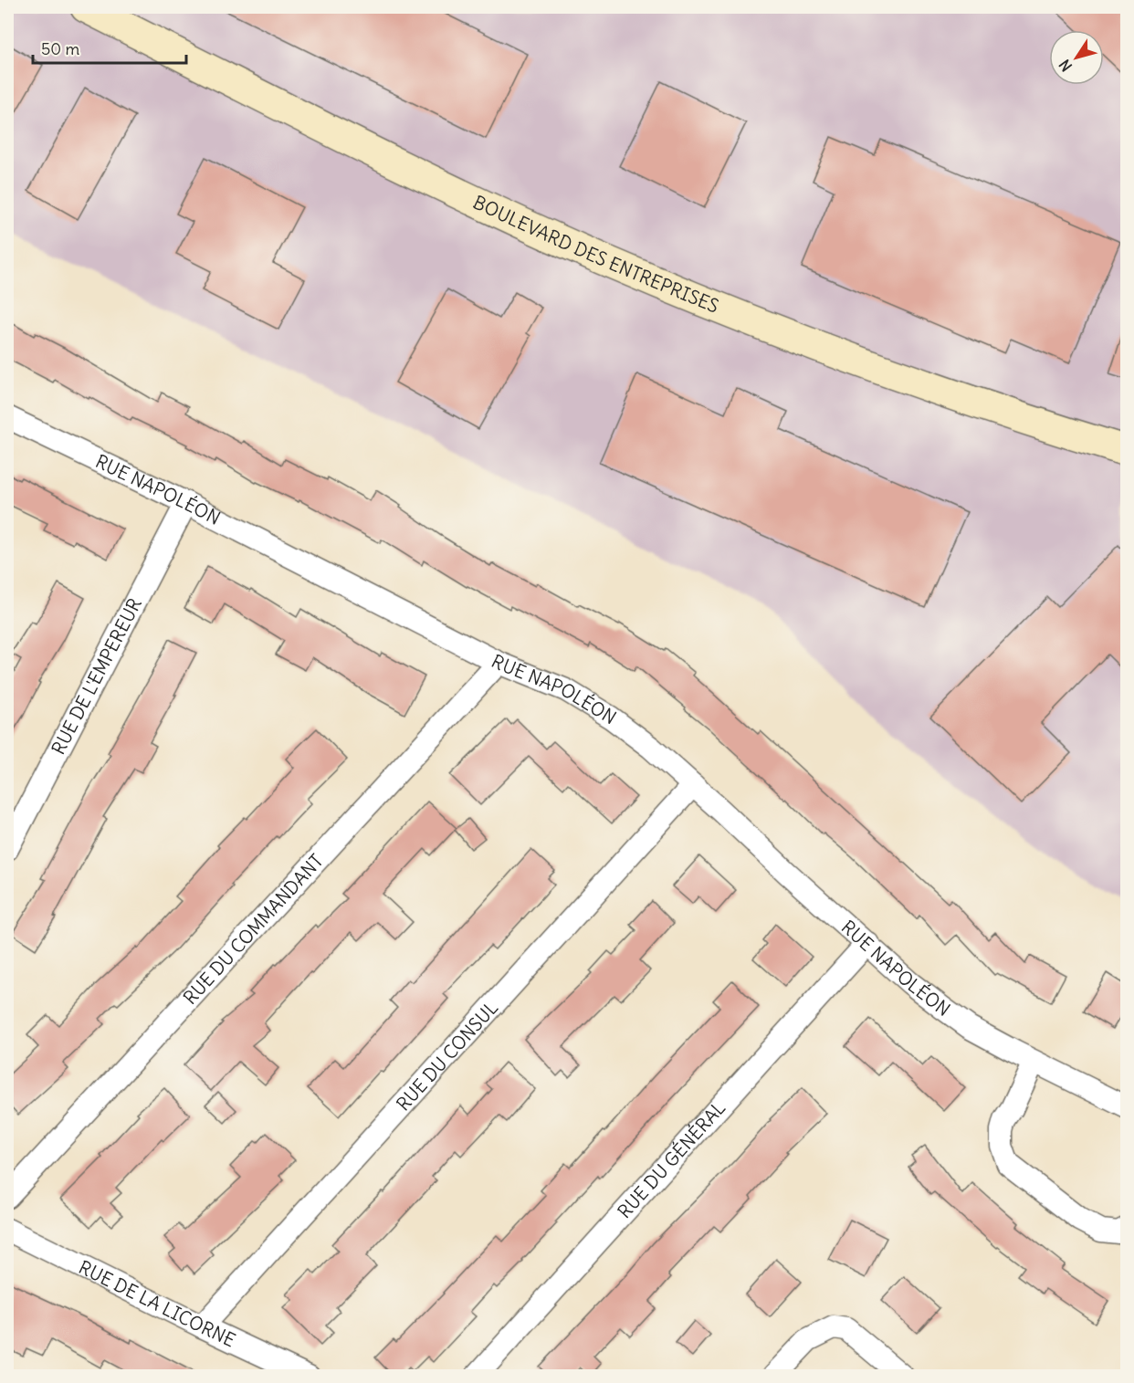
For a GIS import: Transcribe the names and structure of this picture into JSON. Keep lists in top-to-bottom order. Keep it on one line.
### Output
{"streets":{"street":["BOULEVARD DES ENTREPRISES","RUE NAPOLÉON","RUE DE L'EMPEREUR","RUE DU COMMANDANT","RUE DU CONSUL","RUE DU GÉNÉRAL","RUE DE LA LICORNE"]},"crossings":[["RUE NAPOLÉON","RUE DE L'EMPEREUR"],["RUE NAPOLÉON","RUE DU COMMANDANT"],["RUE NAPOLÉON","RUE DU CONSUL"],["RUE NAPOLÉON","RUE DU GÉNÉRAL"],["RUE DU CONSUL","RUE DE LA LICORNE"]],"scale_bar":"50 m","north":"bottom left"}
